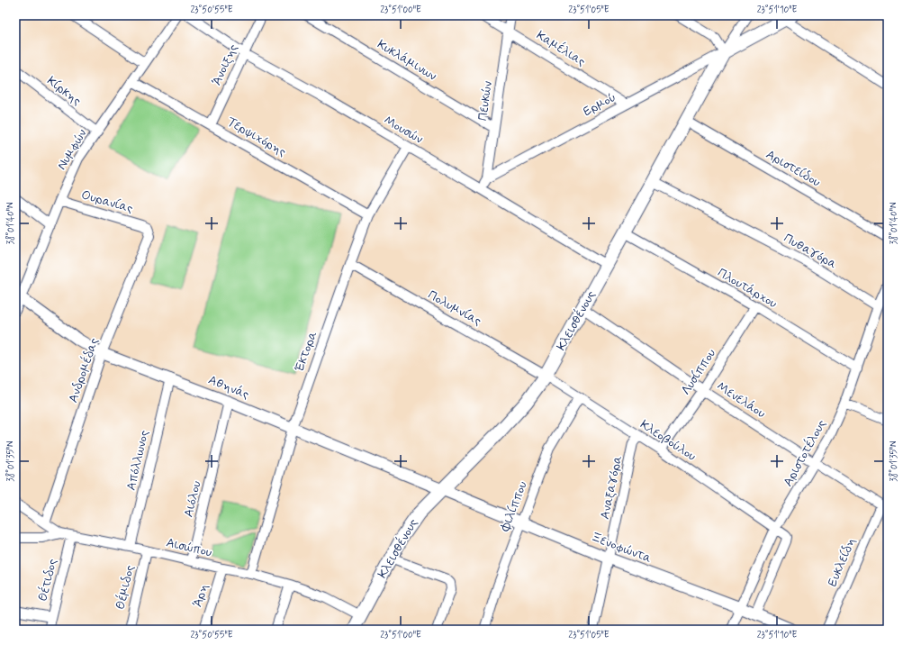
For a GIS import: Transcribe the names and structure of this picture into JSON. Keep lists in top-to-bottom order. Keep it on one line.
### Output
{"streets":{"main road":["Κλεισθένους"],"street":["Καμέλιας","Κυκλάμινων","Άνοιξης","Κίρκης","Πευκών","Ερμού","Μουσών","Τερψιχόρης","Νυμφών","Αριστείδου","Ουρανίας","Πυθαγόρα","Πλουτάρχου","Πολυμνίας","Έκτορα","Ανδρομέδας","Λυσίππου","Αθηνάς","Μενελάου","Κλεοβούλου","Αριστοτέλους","Απόλλωνος","Αναξαγόρα","Αιόλου","Φιλίππου","Αισώπου","Ξενοφώντα","Ευκλείδη","Θέτιδος","Θέμιδος","Άρη"]},"crossings":[["Καμέλιας","Πευκών"],["Καμέλιας","Ερμού"],["Κυκλάμινων","Πευκών"],["Άνοιξης","Μουσών"],["Άνοιξης","Τερψιχόρης"],["Κίρκης","Νυμφών"],["Πευκών","Ερμού"],["Πευκών","Μουσών"],["Ερμού","Κλεισθένους"],["Μουσών","Κλεισθένους"],["Μουσών","Έκτορα"],["Τερψιχόρης","Νυμφών"],["Τερψιχόρης","Έκτορα"],["Νυμφών","Ουρανίας"],["Νυμφών","Αθηνάς"],["Αριστείδου","Κλεισθένους"],["Ουρανίας","Ανδρομέδας"],["Πυθαγόρα","Κλεισθένους"],["Πυθαγόρα","Αριστοτέλους"],["Πλουτάρχου","Κλεισθένους"],["Πλουτάρχου","Λυσίππου"],["Πλουτάρχου","Αριστοτέλους"],["Πολυμνίας","Κλεισθένους"],["Πολυμνίας","Έκτορα"],["Πολυμνίας","Κλεοβούλου"],["Κλεισθένους","Αθηνάς"],["Κλεισθένους","Μενελάου"],["Κλεισθένους","Κλεοβούλου"],["Κλεισθένους","Αισώπου"],["Κλεισθένους","Ξενοφώντα"],["Έκτορα","Αθηνάς"],["Έκτορα","Αισώπου"],["Ανδρομέδας","Αθηνάς"],["Ανδρομέδας","Αισώπου"],["Λυσίππου","Μενελάου"],["Λυσίππου","Κλεοβούλου"],["Αθηνάς","Απόλλωνος"],["Αθηνάς","Αιόλου"],["Αθηνάς","Ξενοφώντα"],["Μενελάου","Αριστοτέλους"],["Μενελάου","Ευκλείδη"],["Κλεοβούλου","Αριστοτέλους"],["Κλεοβούλου","Αναξαγόρα"],["Κλεοβούλου","Φιλίππου"],["Κλεοβούλου","Ξενοφώντα"],["Αριστοτέλους","Ξενοφώντα"],["Απόλλωνος","Αισώπου"],["Αναξαγόρα","Ξενοφώντα"],["Αιόλου","Αισώπου"],["Φιλίππου","Ξενοφώντα"],["Αισώπου","Θέτιδος"],["Αισώπου","Θέμιδος"],["Αισώπου","Άρη"]],"coordinates":["23°50'55\"E","23°51'00\"E","23°51'05\"E","23°51'10\"E","38°01'40\"N","38°01'35\"N"]}
